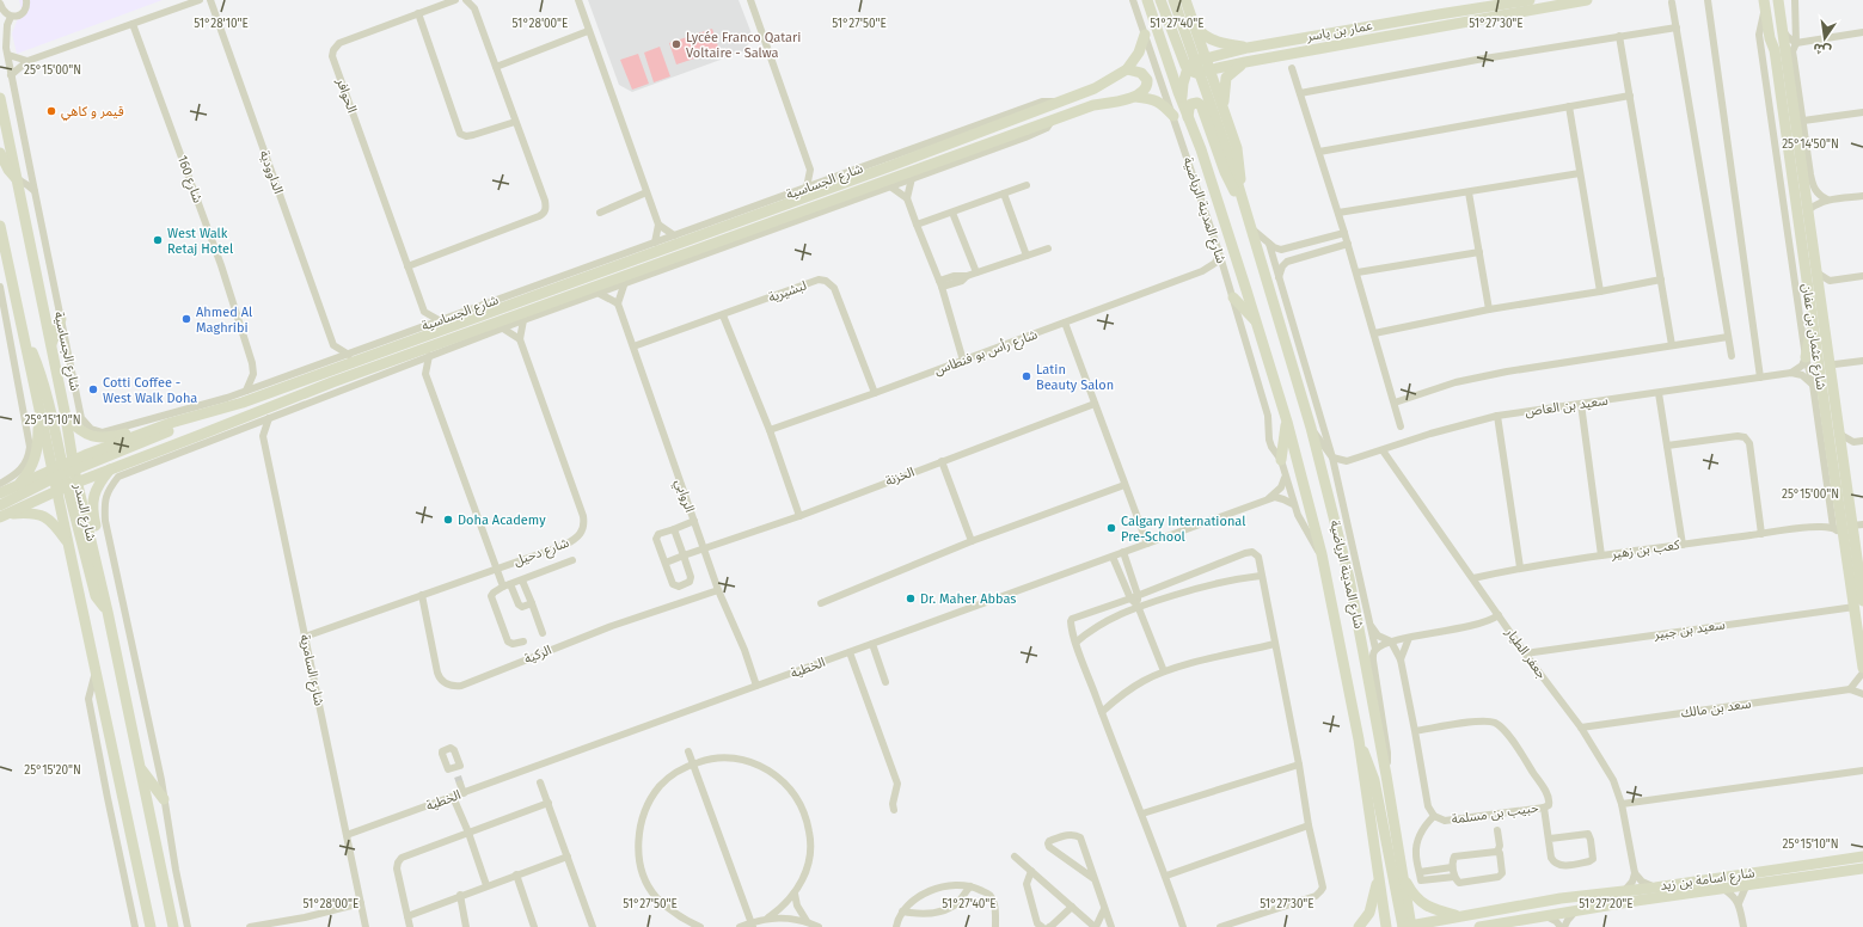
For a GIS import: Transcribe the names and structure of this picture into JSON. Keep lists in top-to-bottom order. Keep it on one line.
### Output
{"streets":{"street":["عمار بن ياسر","الحوافر","الداوودية","شارع 160","شارع الجساسية","شارع المدينة الرياضية","لبشيرية","شارع عثمان بن عفان","شارع رأس بو فنطاس","سعيد بن العاص","الخزنة","الروابي","شارع السدر","كعب بن زهير","شارع دحيل","سعيد بن جبير","جعفر الطيار","الركية","الخطية","شارع السامرية","سعد بن مالك","حبيب بن مسلمة","شارع اسامة بن زيد"]},"crossings":[["عمار بن ياسر","شارع المدينة الرياضية"],["شارع 160","شارع الجساسية"],["شارع الجساسية","شارع السدر"],["شارع المدينة الرياضية","شارع رأس بو فنطاس"],["شارع المدينة الرياضية","الخطية"],["شارع المدينة الرياضية","شارع اسامة بن زيد"],["لبشيرية","شارع رأس بو فنطاس"],["لبشيرية","الروابي"],["شارع عثمان بن عفان","كعب بن زهير"],["شارع عثمان بن عفان","سعيد بن جبير"],["سعيد بن العاص","جعفر الطيار"],["الخزنة","الروابي"],["الروابي","الركية"],["الروابي","الخطية"],["كعب بن زهير","جعفر الطيار"],["شارع دحيل","الركية"],["شارع دحيل","شارع السامرية"],["سعيد بن جبير","جعفر الطيار"],["جعفر الطيار","سعد بن مالك"],["الخطية","شارع السامرية"]],"places":["Lycée Franco Qatari Voltaire - Salwa","قيمر و كاهي","West Walk Retaj Hotel","Ahmed Al Maghribi","Latin Beauty Salon","Cotti Coffee - West Walk Doha","Doha Academy","Calgary International Pre-School","Dr. Maher Abbas"],"north":"bottom","coordinates":["51°28'10\"E","51°28'00\"E","51°27'50\"E","51°27'40\"E","51°27'30\"E","25°15'00\"N","25°14'50\"N","25°15'10\"N","25°15'20\"N","51°27'20\"E"]}
